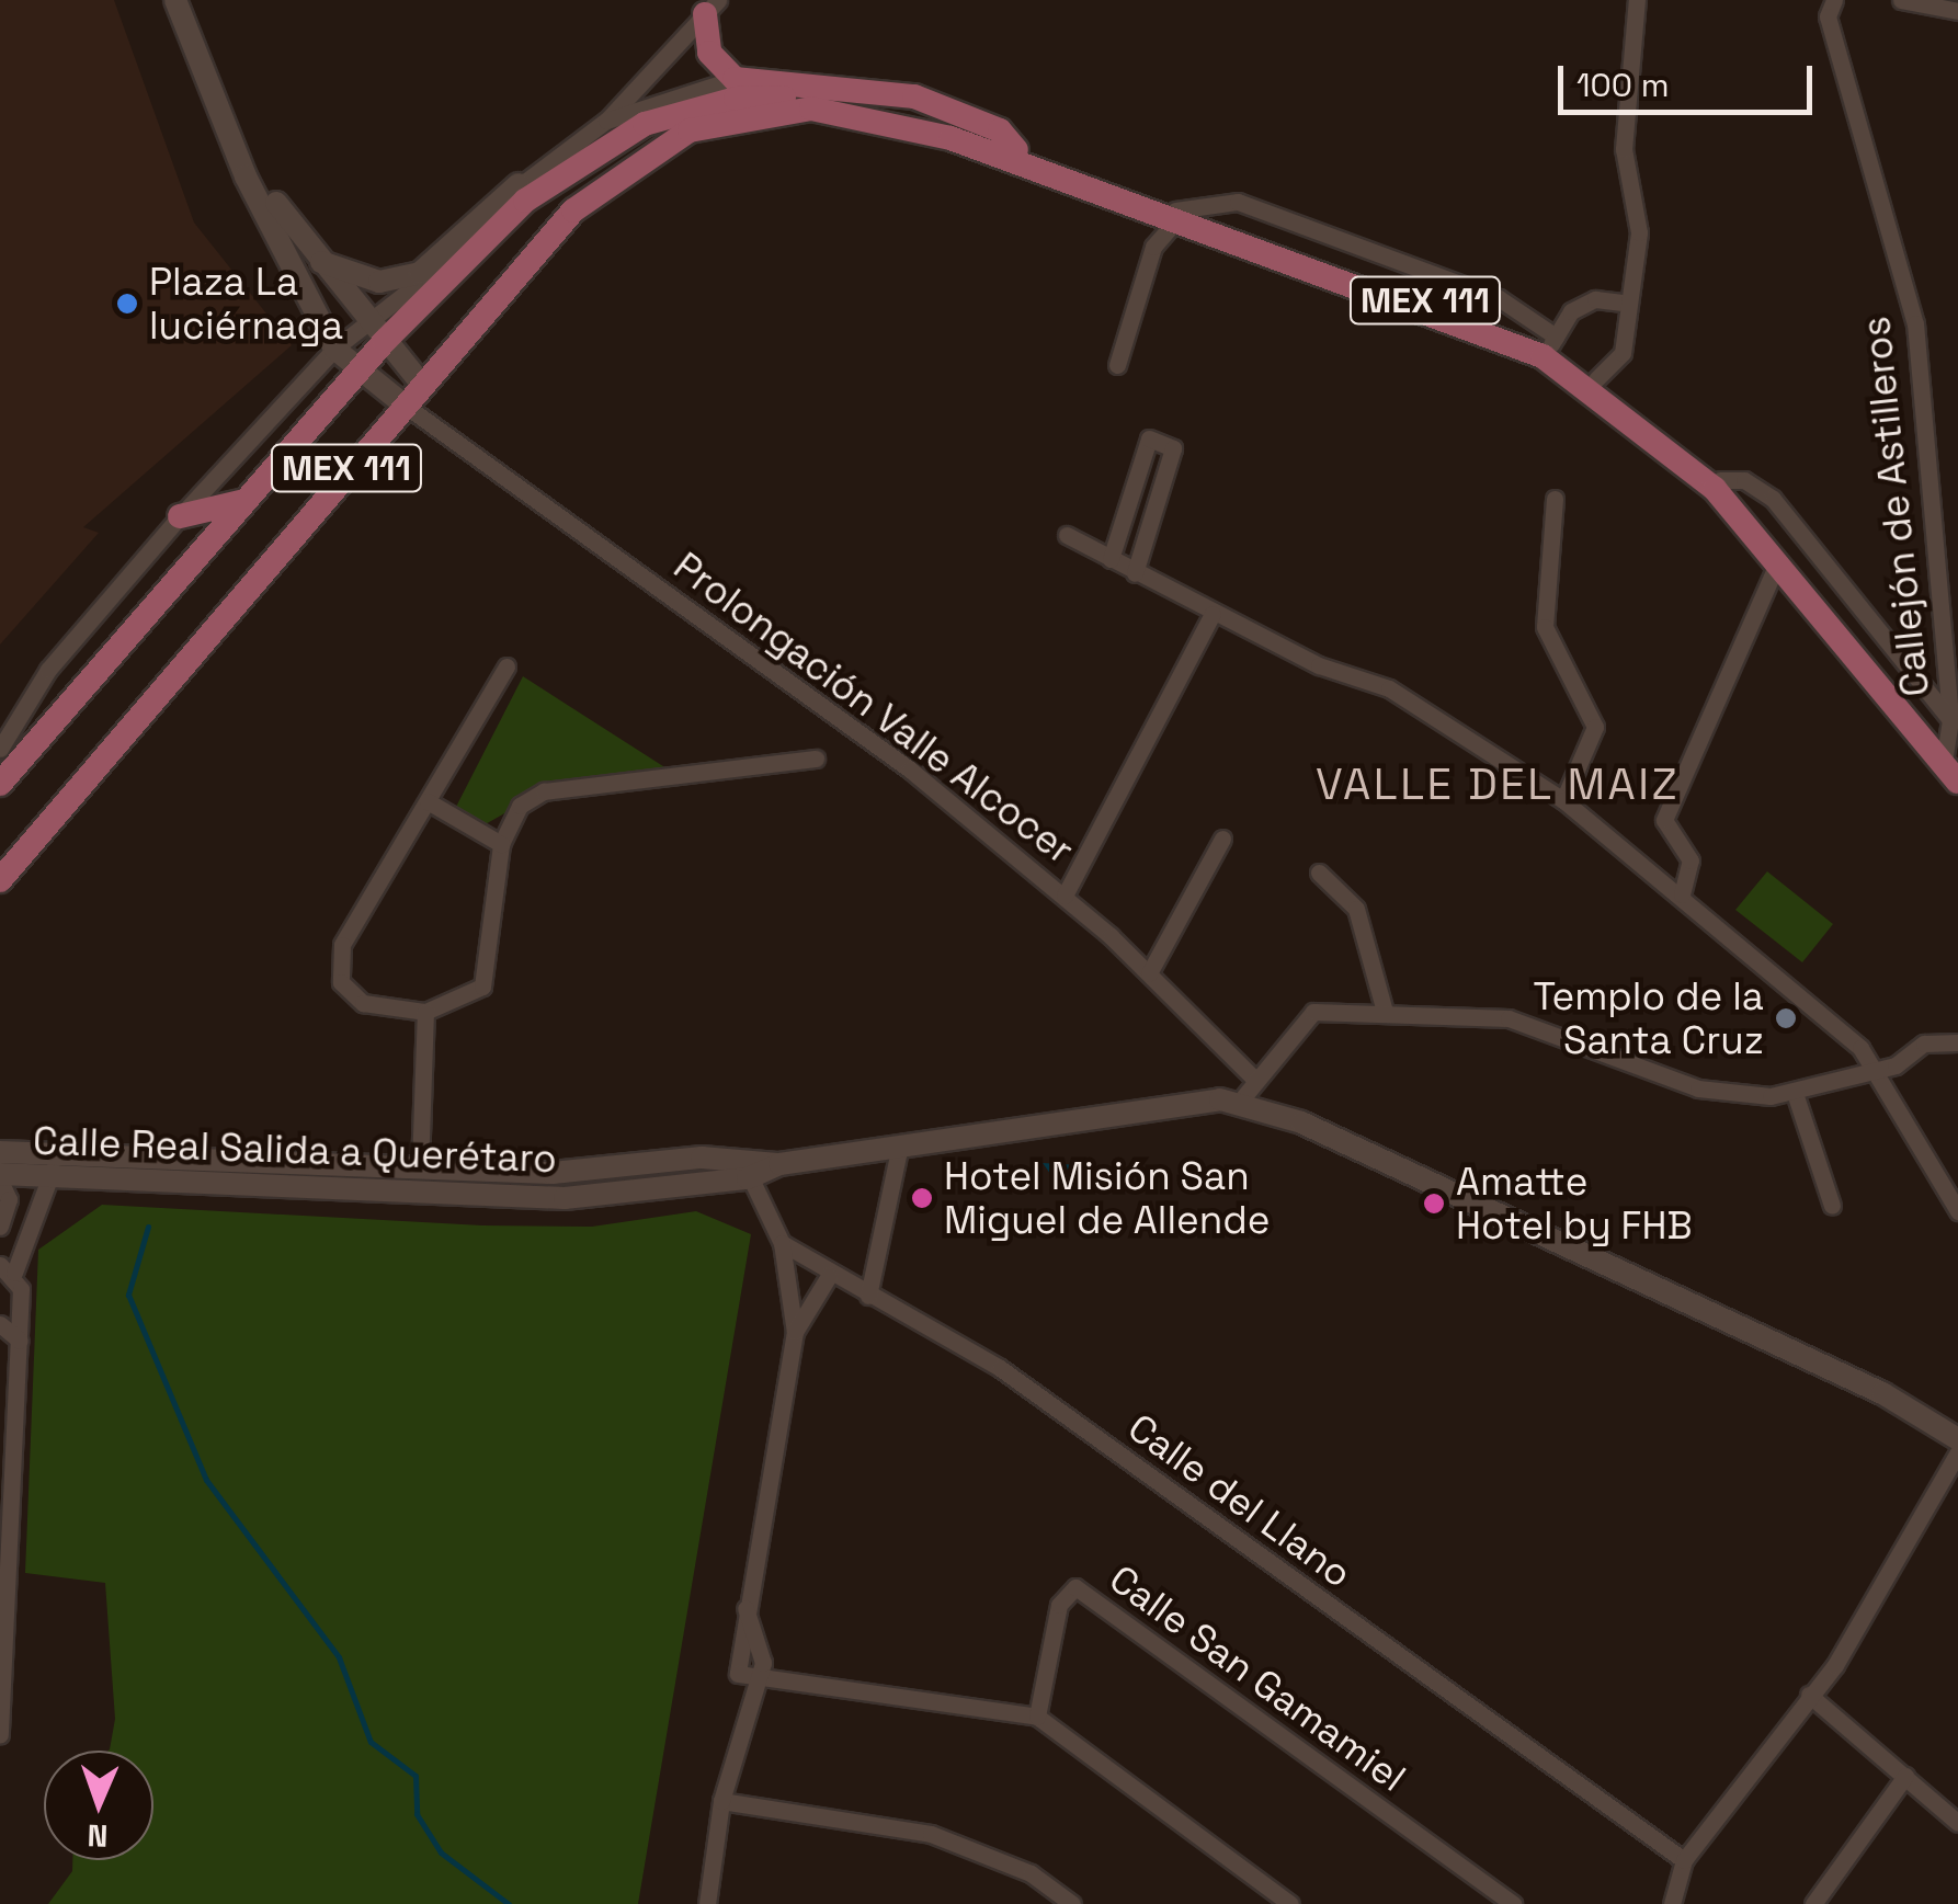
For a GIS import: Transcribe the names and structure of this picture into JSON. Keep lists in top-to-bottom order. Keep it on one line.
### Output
{"streets":{"main road":["MEX 111"],"street":["Callejón de Astilleros","Prolongación Valle Alcocer","Calle Real Salida a Querétaro","Calle del Llano","Calle San Gamamiel"]},"crossings":[["MEX 111","Callejón de Astilleros"],["MEX 111","Prolongación Valle Alcocer"],["Calle Real Salida a Querétaro","Calle del Llano"]],"districts":["VALLE DEL MAIZ"],"places":["Plaza La luciérnaga","Templo de la Santa Cruz","Hotel Misión San Miguel de Allende","Amatte Hotel by FHB"],"scale_bar":"100 m","north":"bottom"}
